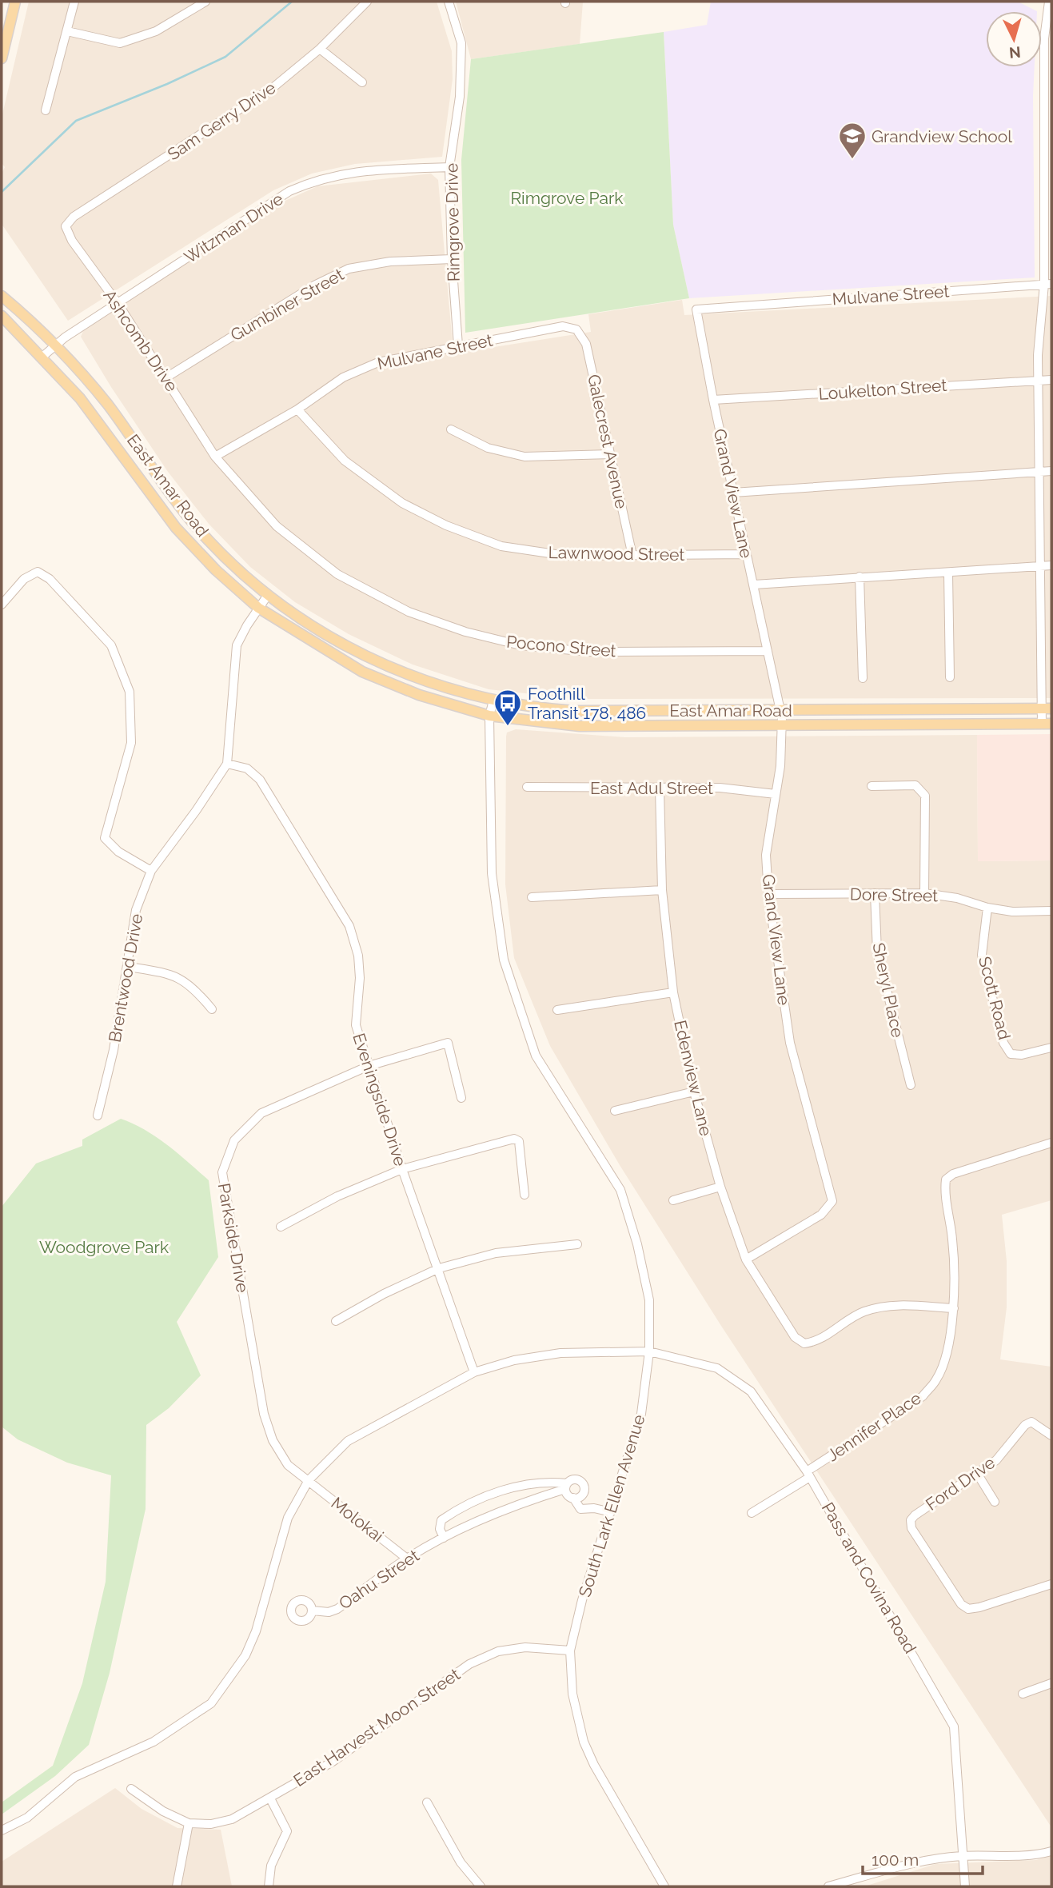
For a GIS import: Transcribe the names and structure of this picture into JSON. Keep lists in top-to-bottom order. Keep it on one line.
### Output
{"streets":{"main road":["East Amar Road"],"street":["Sam Gerry Drive","Rimgrove Drive","Witzman Drive","Mulvane Street","Gumbiner Street","Ashcomb Drive","Loukelton Street","Galecrest Avenue","Grand View Lane","Lawnwood Street","Pocono Street","East Adul Street","Dore Street","Brentwood Drive","Sheryl Place","Scott Road","Edenview Lane","Eveningside Drive","Parkside Drive","Jennifer Place","Ford Drive","South Lark Ellen Avenue","Molokai","Pass and Covina Road","Oahu Street","East Harvest Moon Street"]},"crossings":[["Sam Gerry Drive","Ashcomb Drive"],["Rimgrove Drive","Witzman Drive"],["Rimgrove Drive","Mulvane Street"],["Rimgrove Drive","Gumbiner Street"],["Witzman Drive","Ashcomb Drive"],["Witzman Drive","East Amar Road"],["Mulvane Street","Ashcomb Drive"],["Mulvane Street","Galecrest Avenue"],["Mulvane Street","Grand View Lane"],["Mulvane Street","Lawnwood Street"],["Mulvane Street","Pocono Street"],["Gumbiner Street","Ashcomb Drive"],["Ashcomb Drive","Pocono Street"],["Loukelton Street","Grand View Lane"],["Galecrest Avenue","Lawnwood Street"],["East Amar Road","Grand View Lane"],["East Amar Road","South Lark Ellen Avenue"],["Grand View Lane","Lawnwood Street"],["Grand View Lane","Pocono Street"],["Grand View Lane","East Adul Street"],["Grand View Lane","Dore Street"],["Grand View Lane","Edenview Lane"],["East Adul Street","Edenview Lane"],["Dore Street","Sheryl Place"],["Dore Street","Scott Road"],["Brentwood Drive","Eveningside Drive"],["Edenview Lane","Jennifer Place"],["Eveningside Drive","Parkside Drive"],["Eveningside Drive","Pass and Covina Road"],["Parkside Drive","Molokai"],["Parkside Drive","Pass and Covina Road"],["Jennifer Place","Pass and Covina Road"],["South Lark Ellen Avenue","Pass and Covina Road"],["South Lark Ellen Avenue","East Harvest Moon Street"],["Molokai","Pass and Covina Road"],["Molokai","Oahu Street"]],"parks":["Rimgrove Park","Woodgrove Park"],"places":{"school or university":["Grandview School"],"bus stop":["Foothill Transit 178, 486"]},"scale_bar":"100 m","north":"bottom"}
